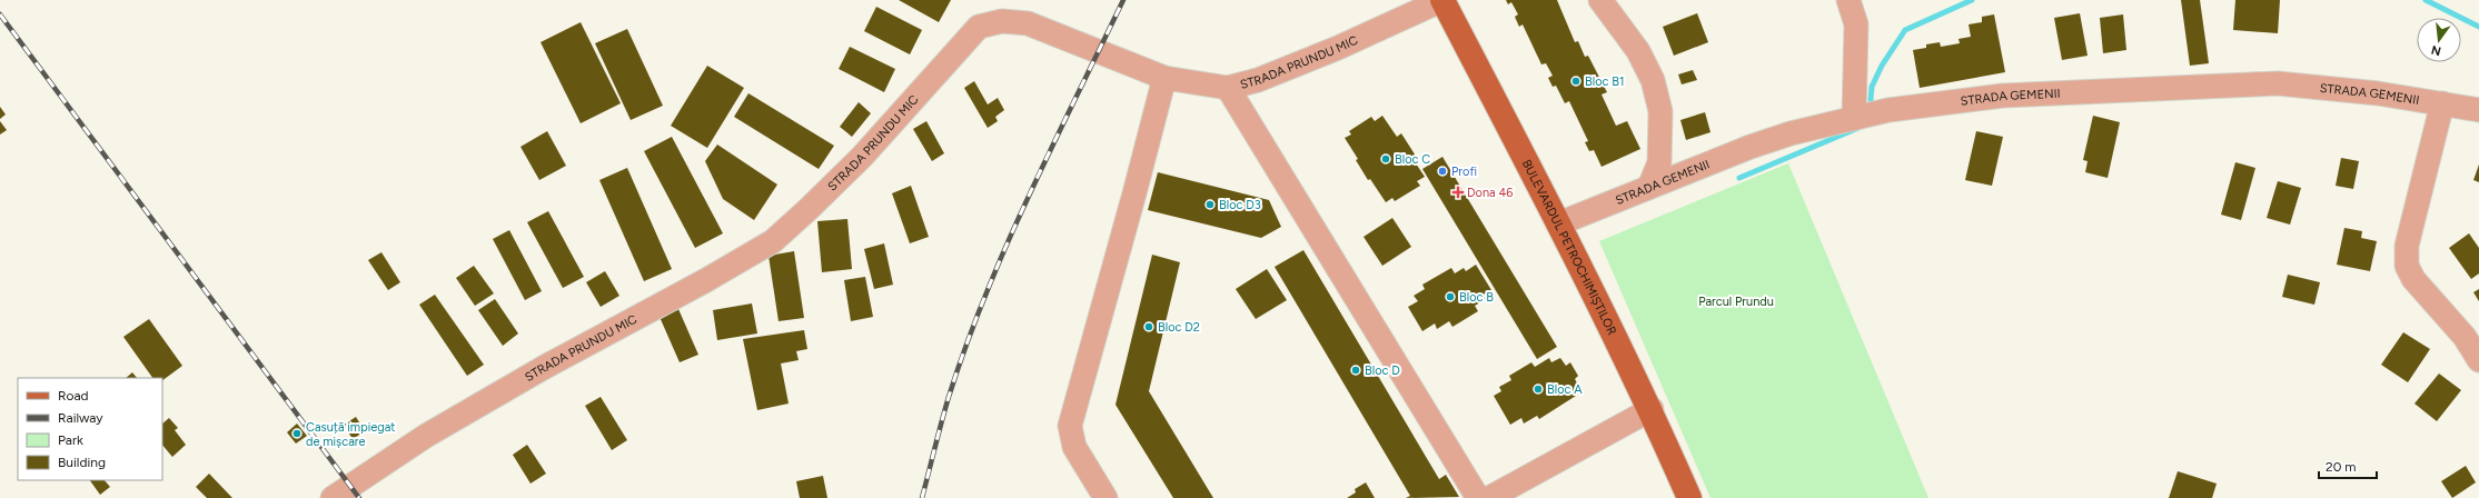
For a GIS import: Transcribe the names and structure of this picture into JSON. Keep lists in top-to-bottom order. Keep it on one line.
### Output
{"streets":{"main road":["BULEVARDUL PETROCHIMIȘTILOR"],"street":["STRADA PRUNDU MIC","STRADA GEMENII"]},"crossings":[["STRADA PRUNDU MIC","BULEVARDUL PETROCHIMIȘTILOR"],["STRADA GEMENII","BULEVARDUL PETROCHIMIȘTILOR"]],"parks":["Parcul Prundu"],"places":{"other":["Bloc B1","Bloc C","Profi","Bloc D3","Bloc B","Bloc D2","Bloc D","Bloc A","Casuță impiegat de mișcare"],"health":["Dona 46"]},"legend":["Road","Railway","Park","Building"],"scale_bar":"20 m","north":"bottom"}
